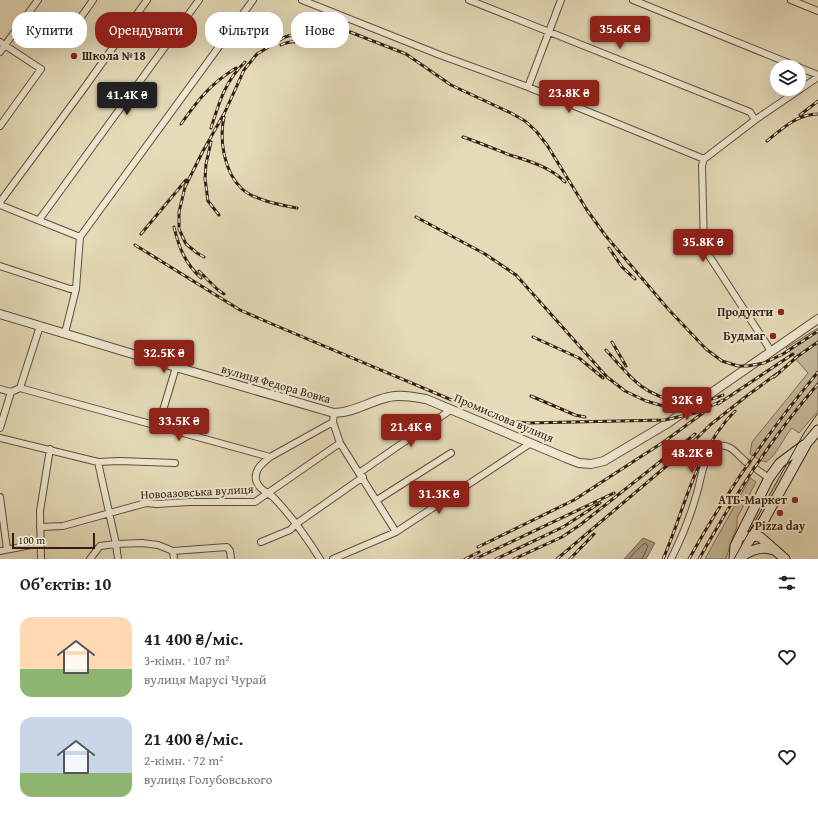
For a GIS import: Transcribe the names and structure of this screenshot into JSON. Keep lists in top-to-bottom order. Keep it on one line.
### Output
{"streets":{"street":["вулиця Федора Вовка","Промислова вулиця","Новоазовська вулиця"]},"crossings":[["вулиця Федора Вовка","Промислова вулиця"]],"places":["Школа №18","Продукти","Будмаг","АТБ-Маркет","Pizza day"],"scale_bar":"100 m","page":{"chip":["Купити","Орендувати","Фільтри","Нове"],"price":["35.6K ₴","23.8K ₴","41.4K ₴","35.8K ₴","32.5K ₴","32K ₴","33.5K ₴","21.4K ₴","48.2K ₴","31.3K ₴"],"scale":"100 m","heading":"Об’єктів: 10","list":[{"name":"41 400 ₴/міс.","note":"3-кімн. · 107 m² · вулиця Марусі Чурай"},{"name":"21 400 ₴/міс.","note":"2-кімн. · 72 m² · вулиця Голубовського"}]}}
